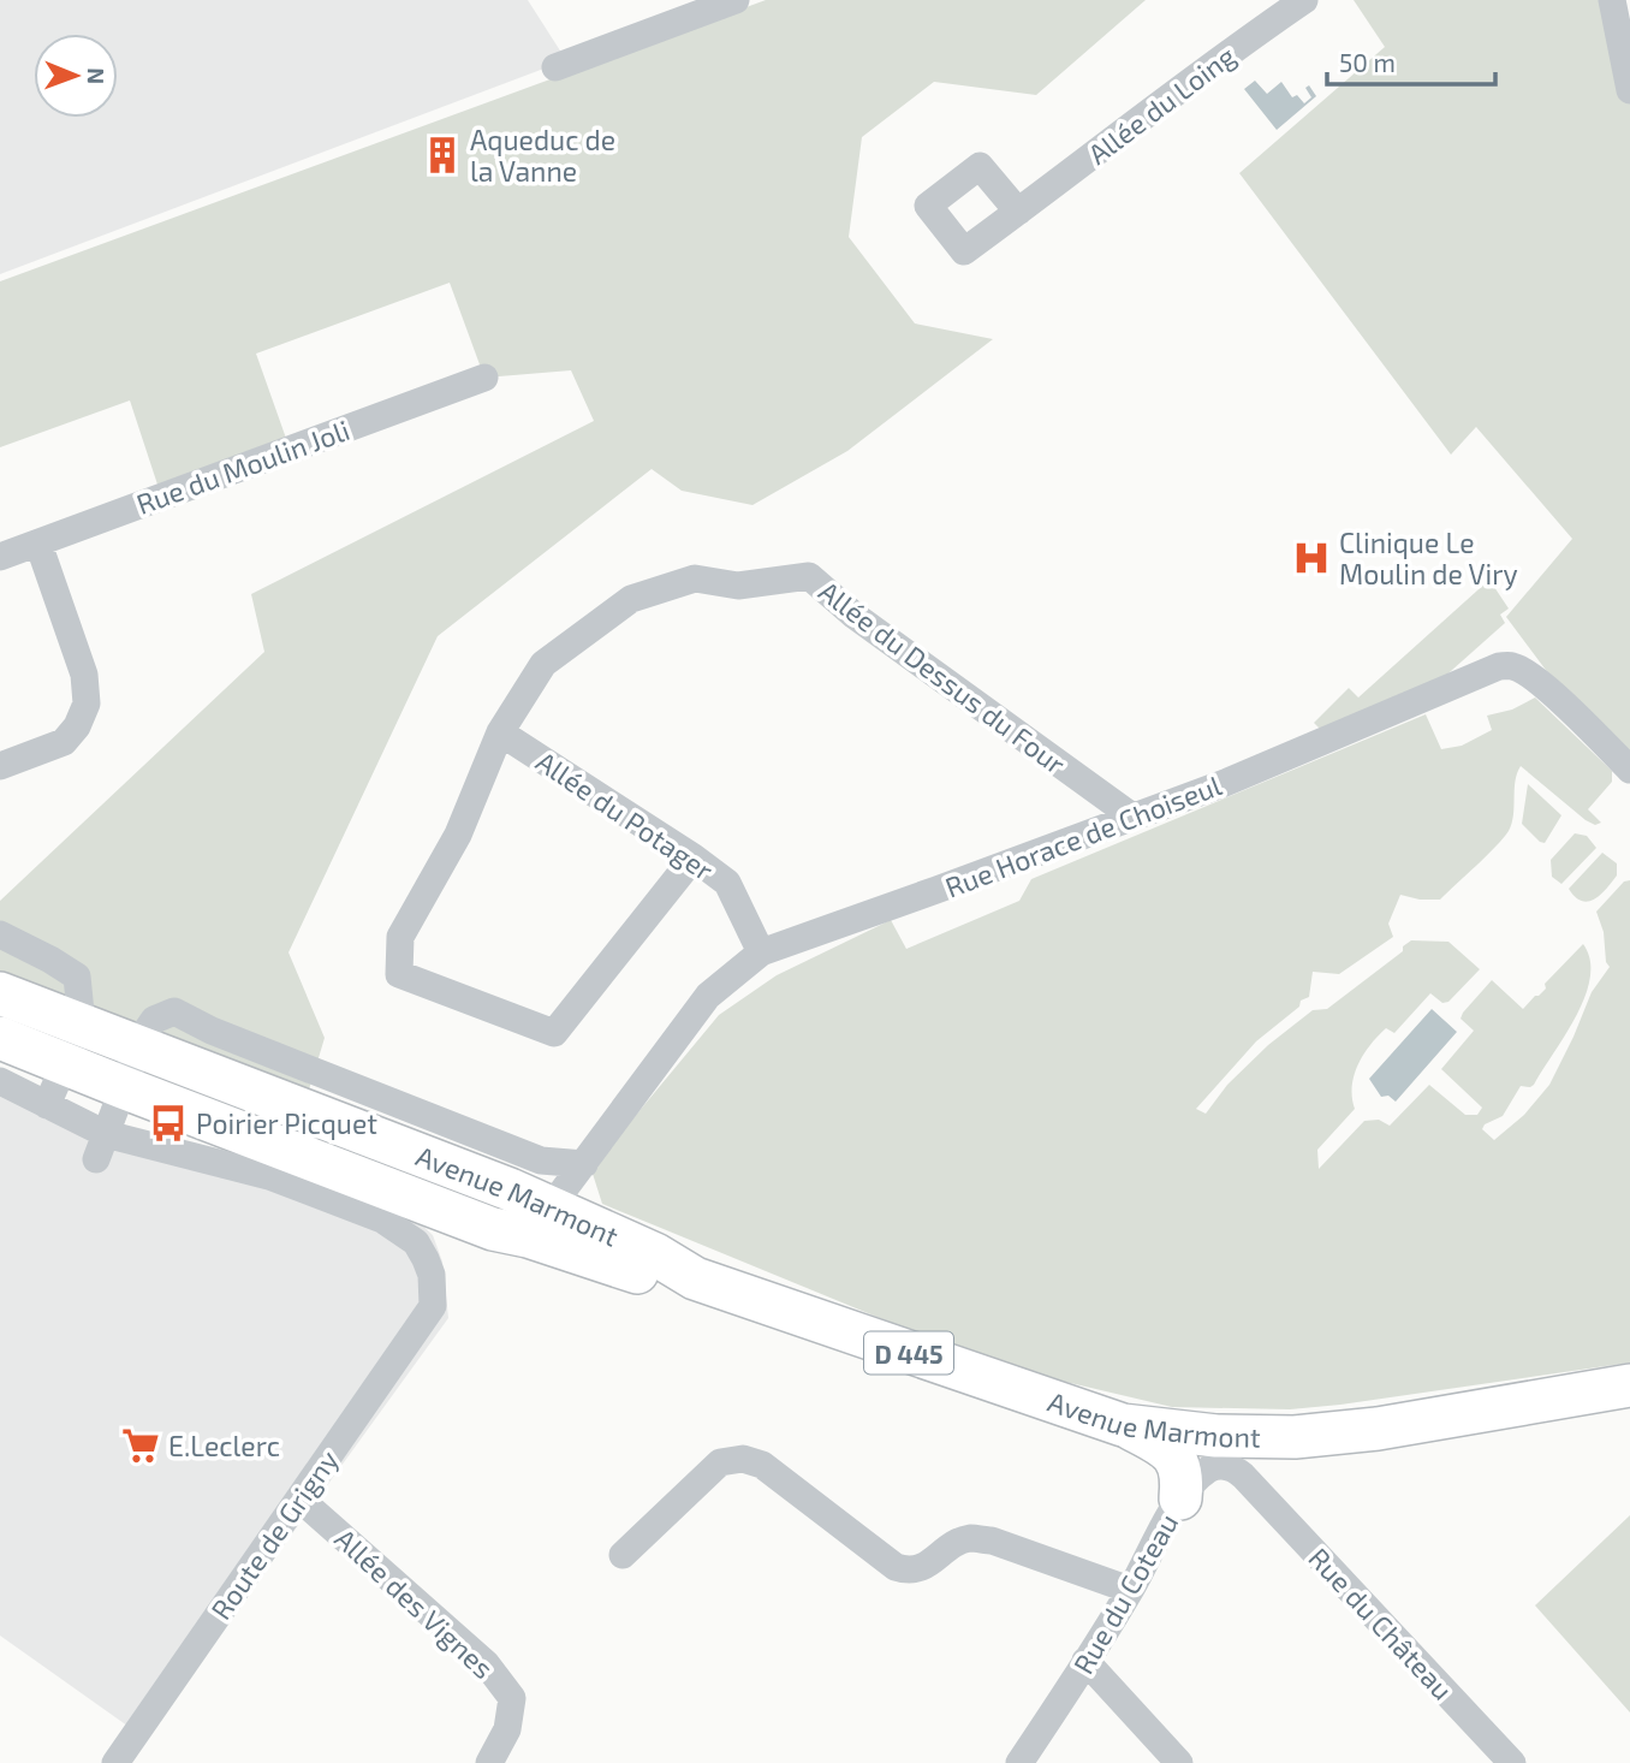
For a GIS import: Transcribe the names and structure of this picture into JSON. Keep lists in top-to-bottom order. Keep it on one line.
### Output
{"streets":{"main road":["Avenue Marmont","D 445"],"street":["Allée du Loing","Rue du Moulin Joli","Allée du Dessus du Four","Allée du Potager","Rue Horace de Choiseul","Route de Grigny","Rue du Coteau","Allée des Vignes","Rue du Château"]},"crossings":[["Allée du Dessus du Four","Allée du Potager"],["Allée du Dessus du Four","Rue Horace de Choiseul"],["Allée du Potager","Rue Horace de Choiseul"],["Rue Horace de Choiseul","Avenue Marmont"],["Route de Grigny","Allée des Vignes"],["Rue du Coteau","Rue du Château"]],"places":{"building":["Aqueduc de la Vanne"],"hospital":["Clinique Le Moulin de Viry"],"bus stop":["Poirier Picquet"],"supermarket":["E.Leclerc"]},"scale_bar":"50 m","north":"right"}
